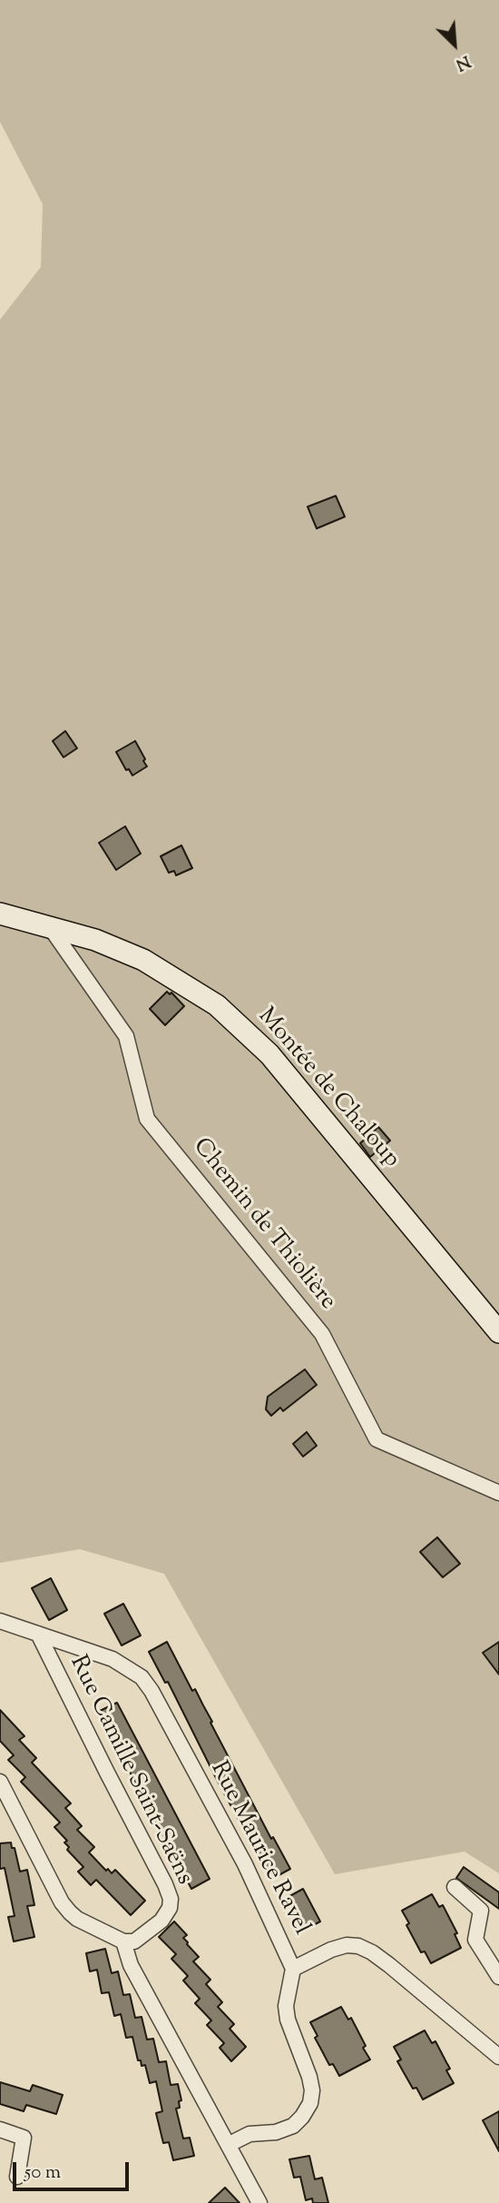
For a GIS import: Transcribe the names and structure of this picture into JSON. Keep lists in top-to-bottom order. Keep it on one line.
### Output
{"streets":{"main road":["Montée de Chaloup"],"street":["Chemin de Thiolière","Rue Camille Saint-Saëns","Rue Maurice Ravel"]},"crossings":[["Montée de Chaloup","Chemin de Thiolière"],["Rue Camille Saint-Saëns","Rue Maurice Ravel"]],"scale_bar":"50 m","north":"bottom right"}
